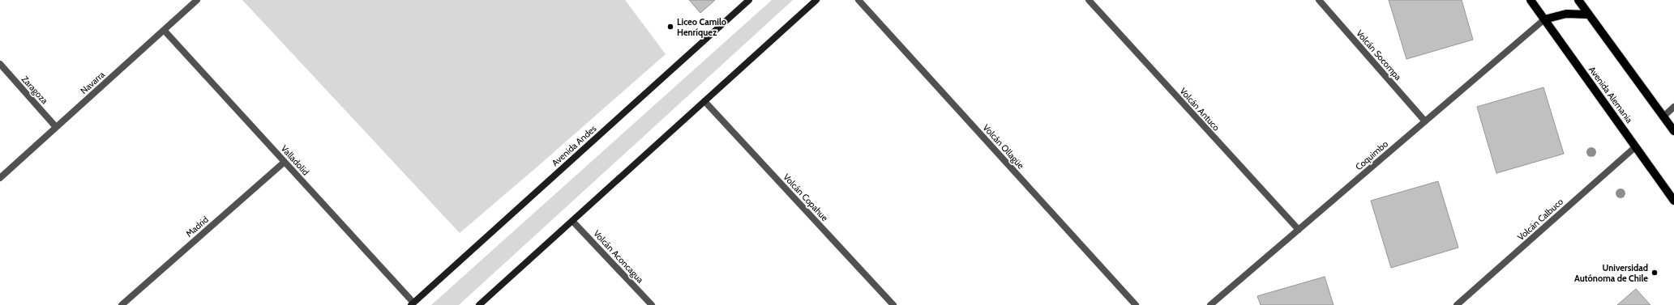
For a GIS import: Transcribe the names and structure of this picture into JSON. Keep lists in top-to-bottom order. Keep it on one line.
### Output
{"streets":{"main road":["Avenida Alemania","Avenida Andes"],"street":["Volcán Socompa","Navarra","Zaragoza","Volcán Antuco","Volcán Ollagüe","Coquimbo","Valladolid","Volcán Copahue","Volcán Calbuco","Madrid","Volcán Aconcagua"]},"crossings":[["Volcán Socompa","Coquimbo"],["Navarra","Zaragoza"],["Navarra","Valladolid"],["Avenida Alemania","Coquimbo"],["Avenida Alemania","Volcán Calbuco"],["Volcán Antuco","Coquimbo"],["Avenida Andes","Valladolid"],["Valladolid","Madrid"]],"places":["Liceo Camilo Henríquez","Universidad Autónoma de Chile"]}
